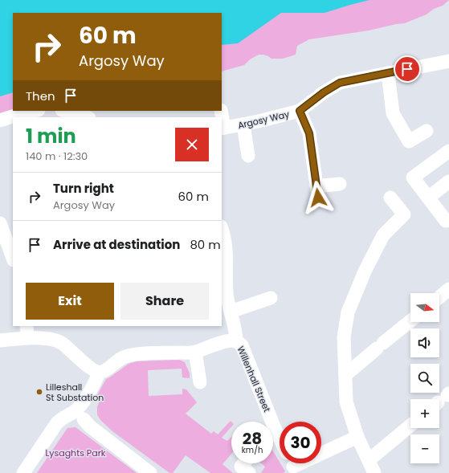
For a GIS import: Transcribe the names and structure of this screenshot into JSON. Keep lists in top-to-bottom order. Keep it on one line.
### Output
{"streets":{"street":["Argosy Way","Willenhall Street"]},"parks":["Lysaghts Park"],"places":["Lilleshall St Substation"],"north":"right","page":{"turn":["60 m","Argosy Way"],"then":"Then","heading":["1 min","140 m · 12:30"],"list":[{"name":"Turn right","note":"Argosy Way","value":"60 m"},{"name":"Arrive at destination","value":"80 m"}],"buttons":["Exit","Share"],"map_buttons":["+","−"],"speed":"28 km/h","limit":"30"}}
